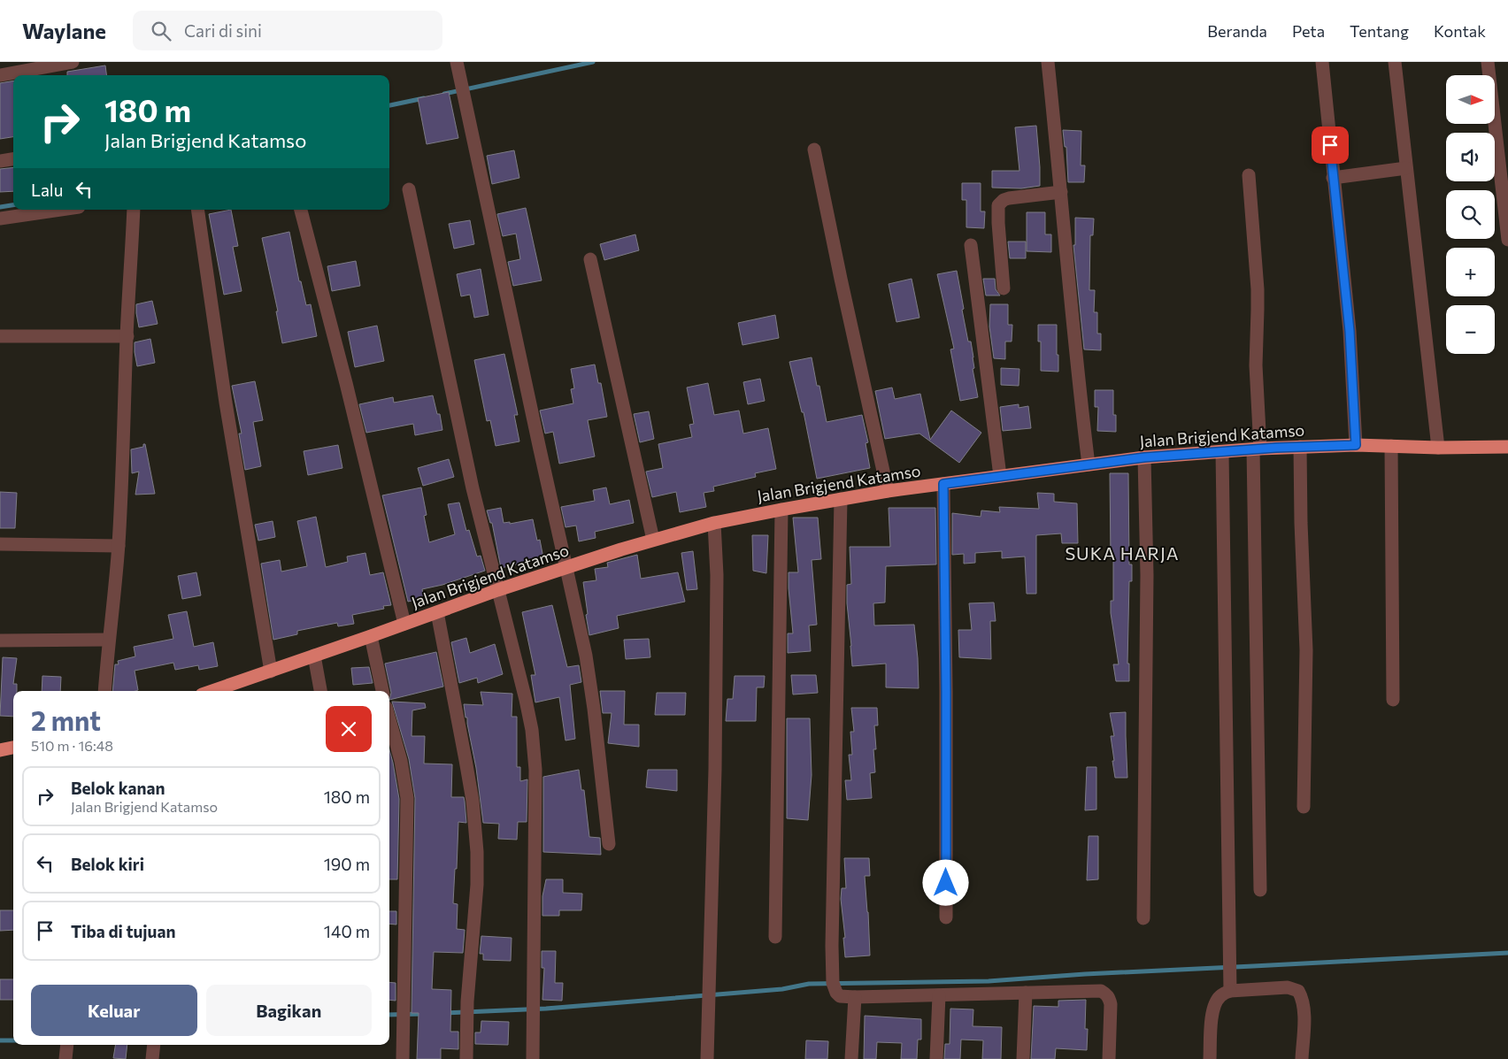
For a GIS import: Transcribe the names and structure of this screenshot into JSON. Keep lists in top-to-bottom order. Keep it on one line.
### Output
{"streets":{"highway":["Jalan Brigjend Katamso"]},"districts":["SUKA HARJA"],"north":"right","page":{"header":"Waylane","search":"Cari di sini","nav":["Beranda","Peta","Tentang","Kontak"],"map_buttons":["+","−"],"turn":["180 m","Jalan Brigjend Katamso"],"then":"Lalu","heading":["2 mnt","510 m · 16:48"],"list":[{"name":"Belok kanan","note":"Jalan Brigjend Katamso","value":"180 m"},{"name":"Belok kiri","value":"190 m"},{"name":"Tiba di tujuan","value":"140 m"}],"buttons":["Keluar","Bagikan"]}}
